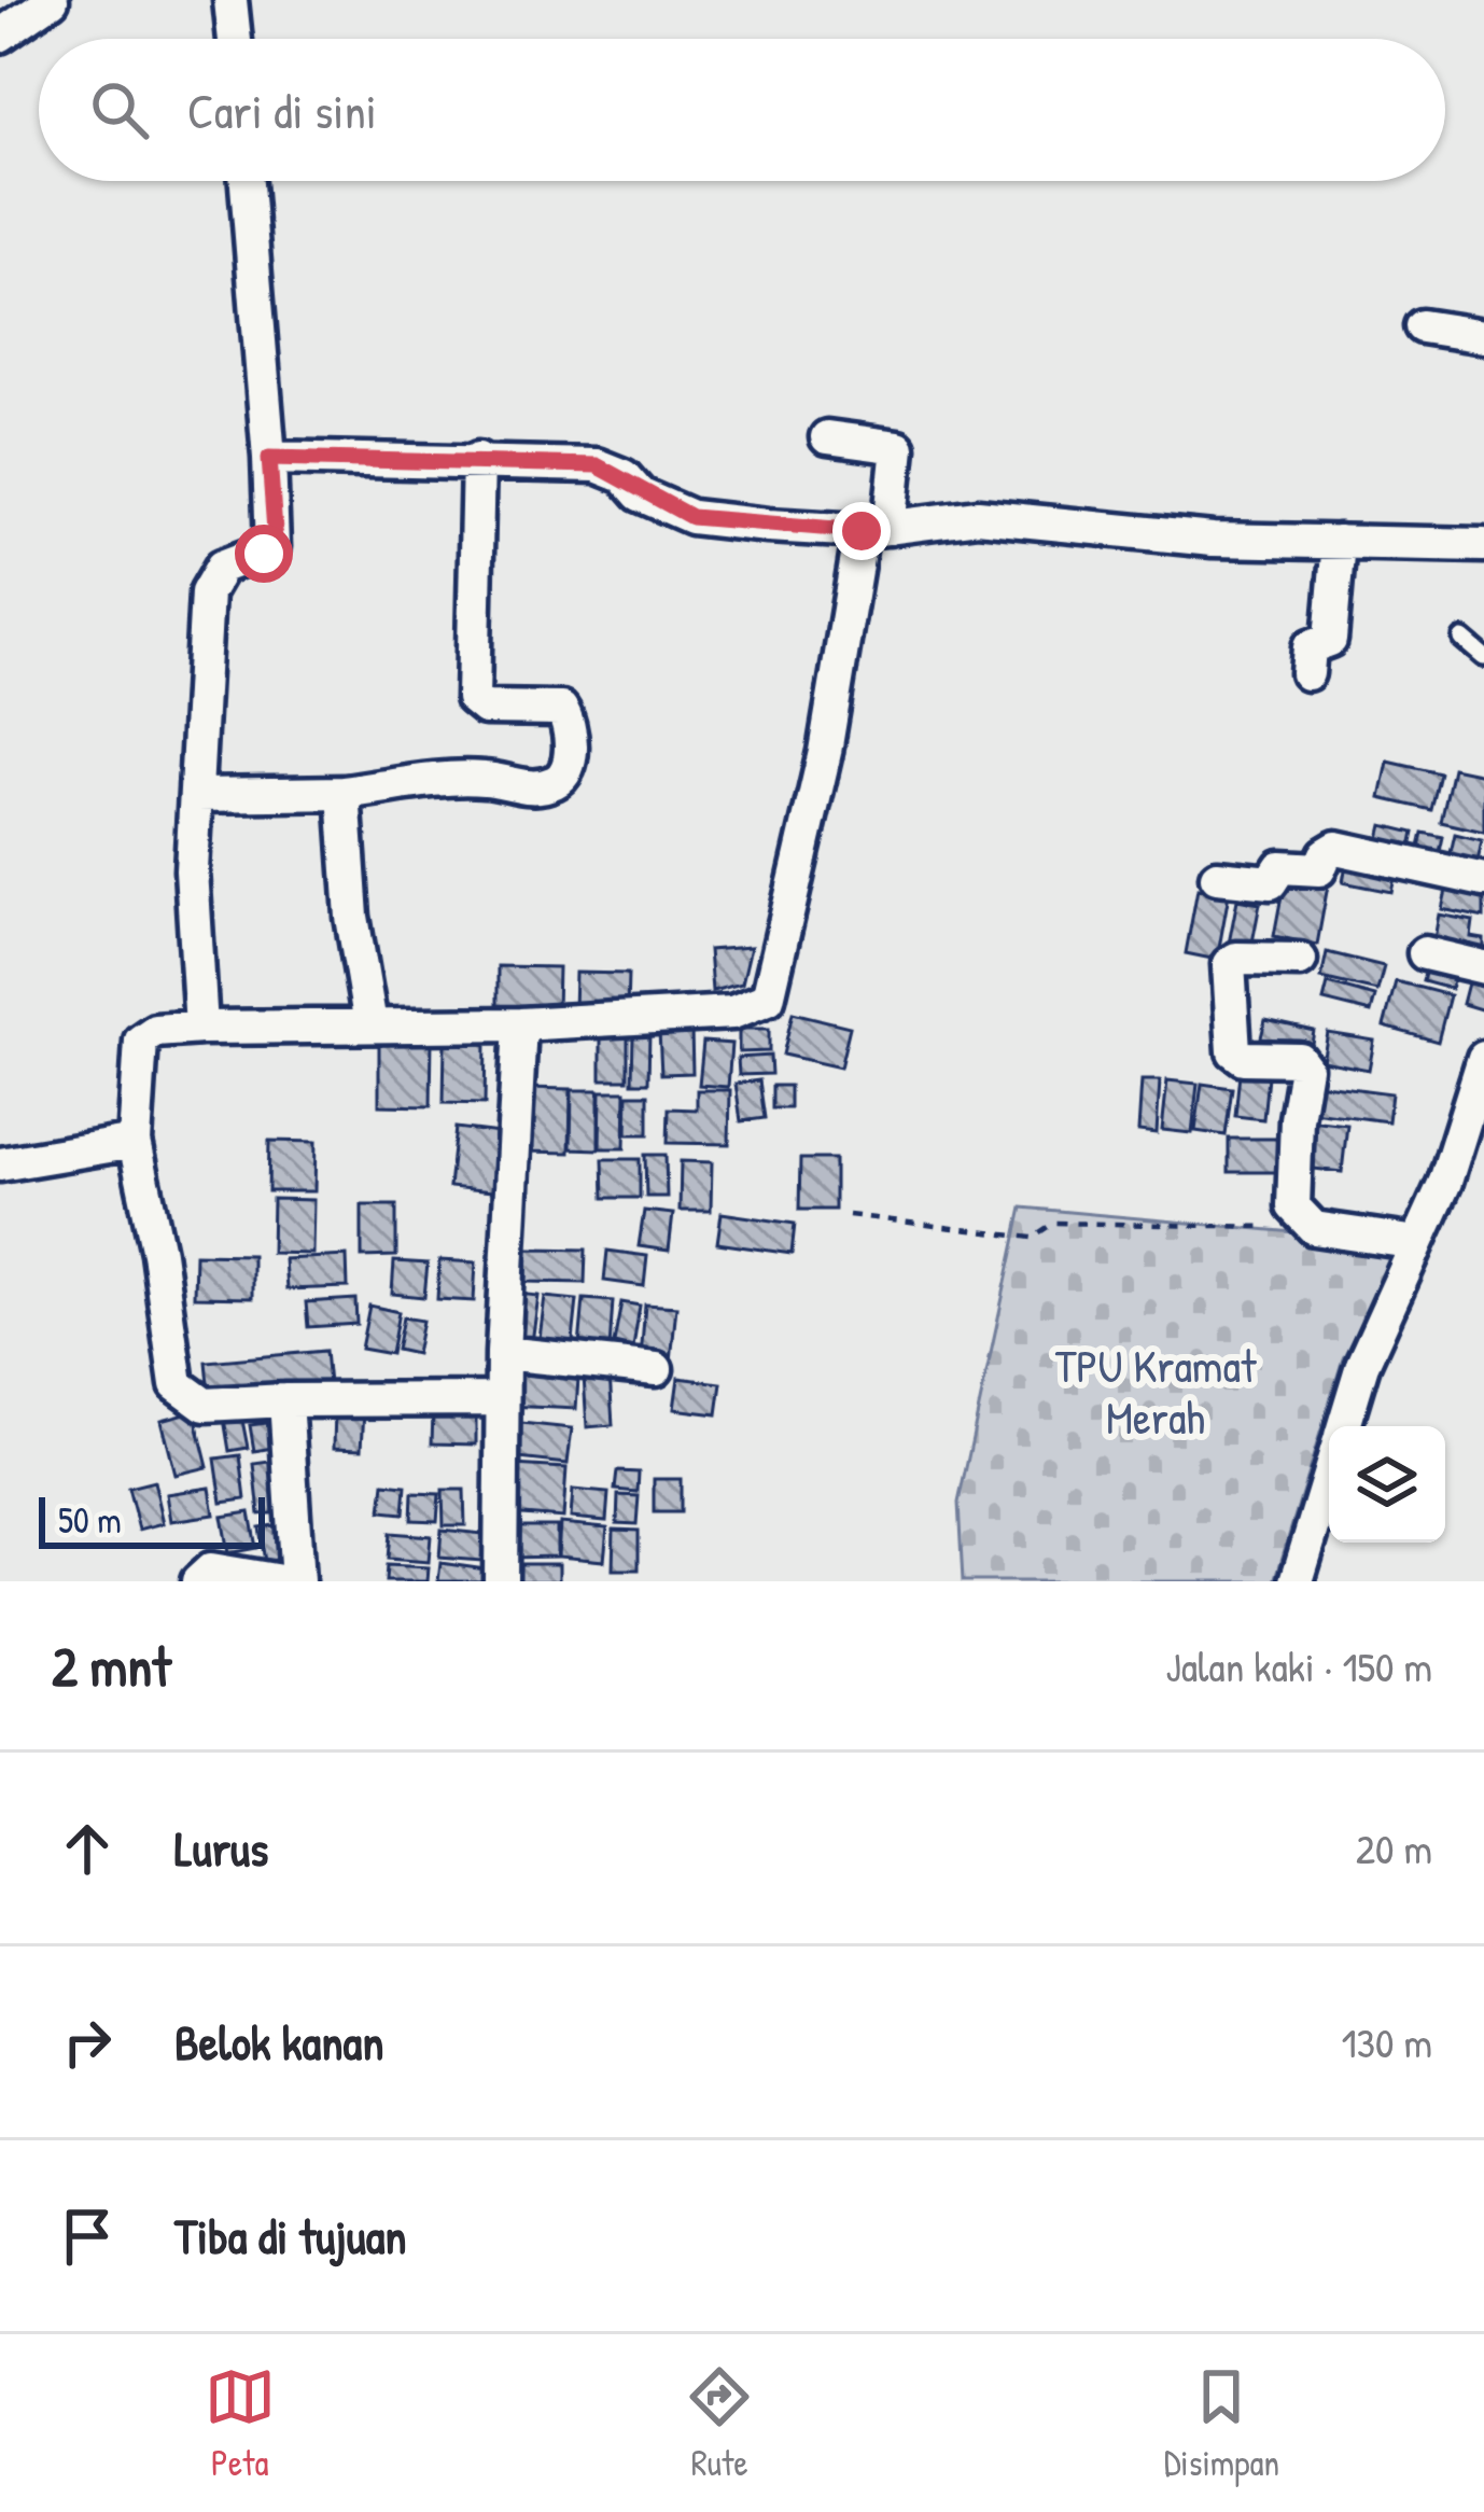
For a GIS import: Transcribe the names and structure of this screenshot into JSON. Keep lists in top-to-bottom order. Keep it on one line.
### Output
{"parks":["TPU Kramat Merah"],"scale_bar":"50 m","page":{"search":"Cari di sini","scale":"50 m","heading":["2 mnt","Jalan kaki · 150 m"],"list":[["Lurus","20 m"],["Belok kanan","130 m"],"Tiba di tujuan"],"nav":["Peta","Rute","Disimpan"]}}
